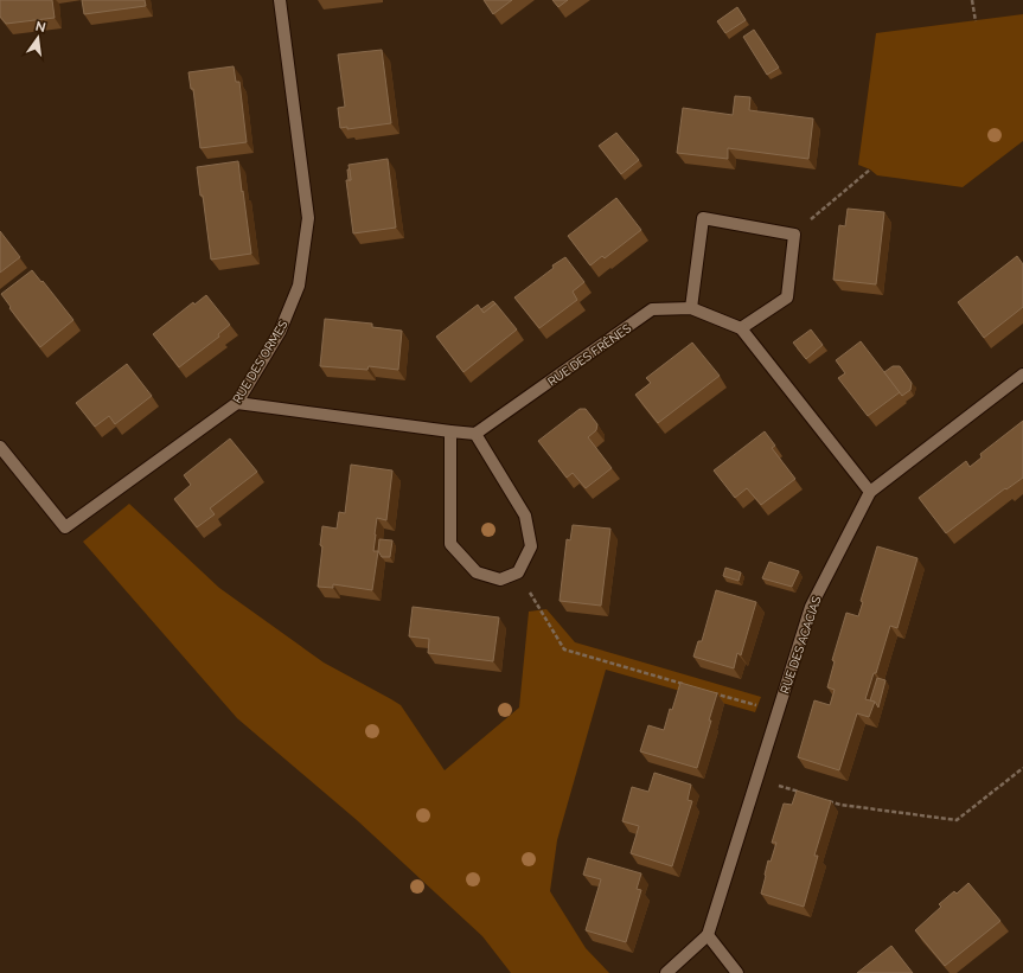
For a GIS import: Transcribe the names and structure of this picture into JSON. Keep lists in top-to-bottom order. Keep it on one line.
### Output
{"streets":{"street":["RUE DES FRÊNES","RUE DES ORMES","RUE DES ACACIAS"]},"crossings":[["RUE DES FRÊNES","RUE DES ACACIAS"]],"north":"top"}
